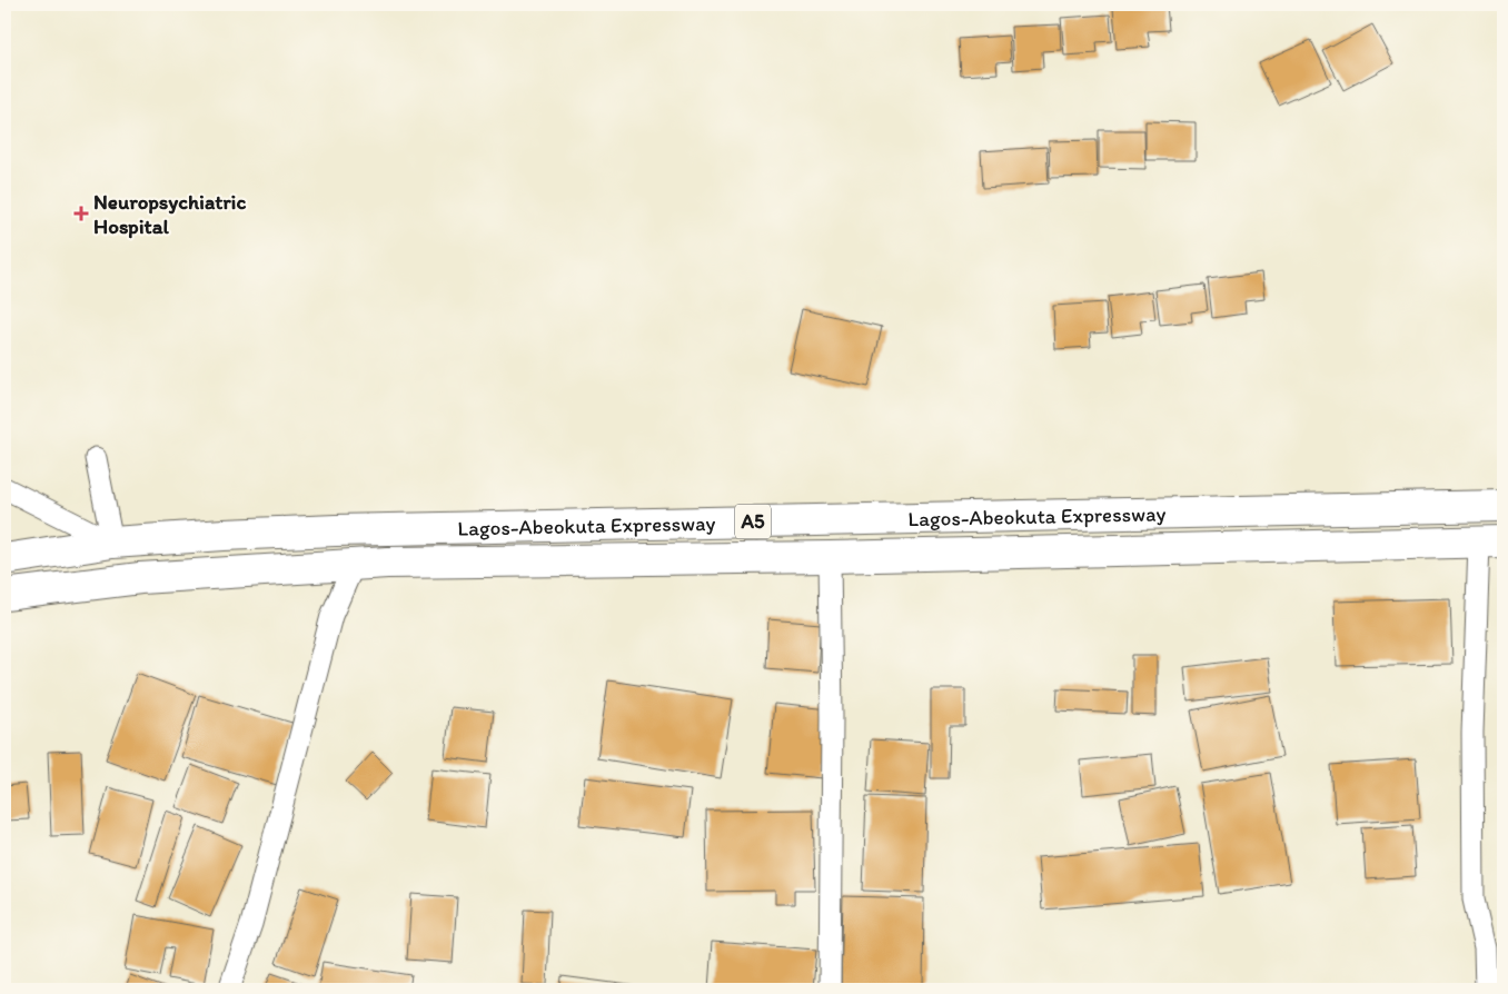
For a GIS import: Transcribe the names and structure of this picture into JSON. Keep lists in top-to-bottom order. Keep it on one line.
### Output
{"streets":{"highway":["Lagos-Abeokuta Expressway","A5"]},"places":{"health":["Neuropsychiatric Hospital"]}}
